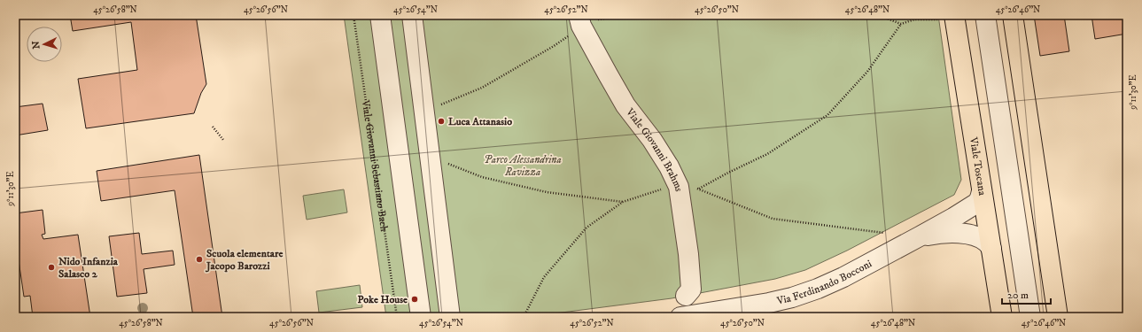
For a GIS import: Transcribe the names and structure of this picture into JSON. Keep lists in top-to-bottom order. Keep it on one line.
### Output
{"streets":{"main road":["Viale Toscana"],"street":["Viale Giovanni Brahms","Via Ferdinando Bocconi"],"path":["Viale Giovanni Sebastiano Bach"]},"crossings":[["Viale Toscana","Via Ferdinando Bocconi"]],"parks":["Parco Alessandrina Ravizza"],"places":["Luca Attanasio","Scuola elementare Jacopo Barozzi","Nido Infanzia Salasco 2","Poke House"],"scale_bar":"20 m","north":"left","coordinates":["45°26'58\"N","45°26'56\"N","45°26'54\"N","45°26'52\"N","45°26'50\"N","45°26'48\"N","45°26'46\"N","9°11'30\"E"]}
